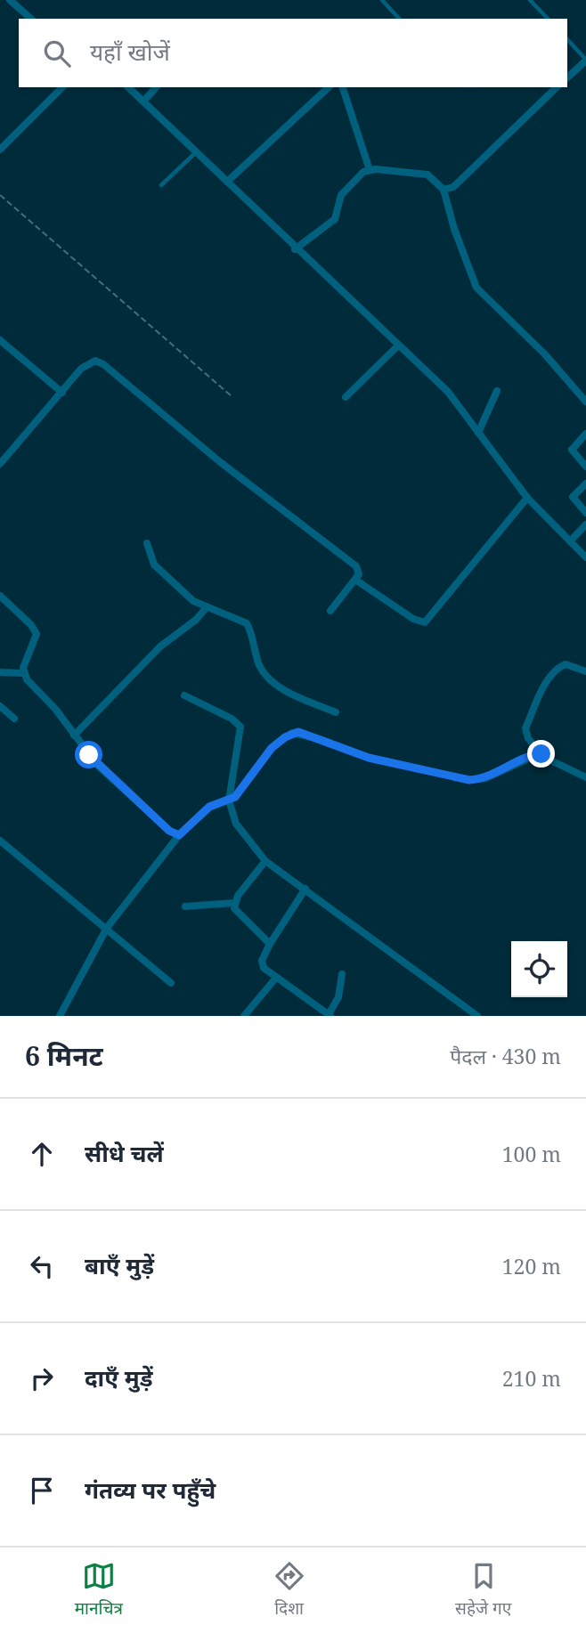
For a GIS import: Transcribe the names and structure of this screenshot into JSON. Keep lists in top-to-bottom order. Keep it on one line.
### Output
{"page":{"search":"यहाँ खोजें","heading":["6 मिनट","पैदल · 430 m"],"list":[["सीधे चलें","100 m"],["बाएँ मुड़ें","120 m"],["दाएँ मुड़ें","210 m"],"गंतव्य पर पहुँचे"],"nav":["मानचित्र","दिशा","सहेजे गए"]}}
